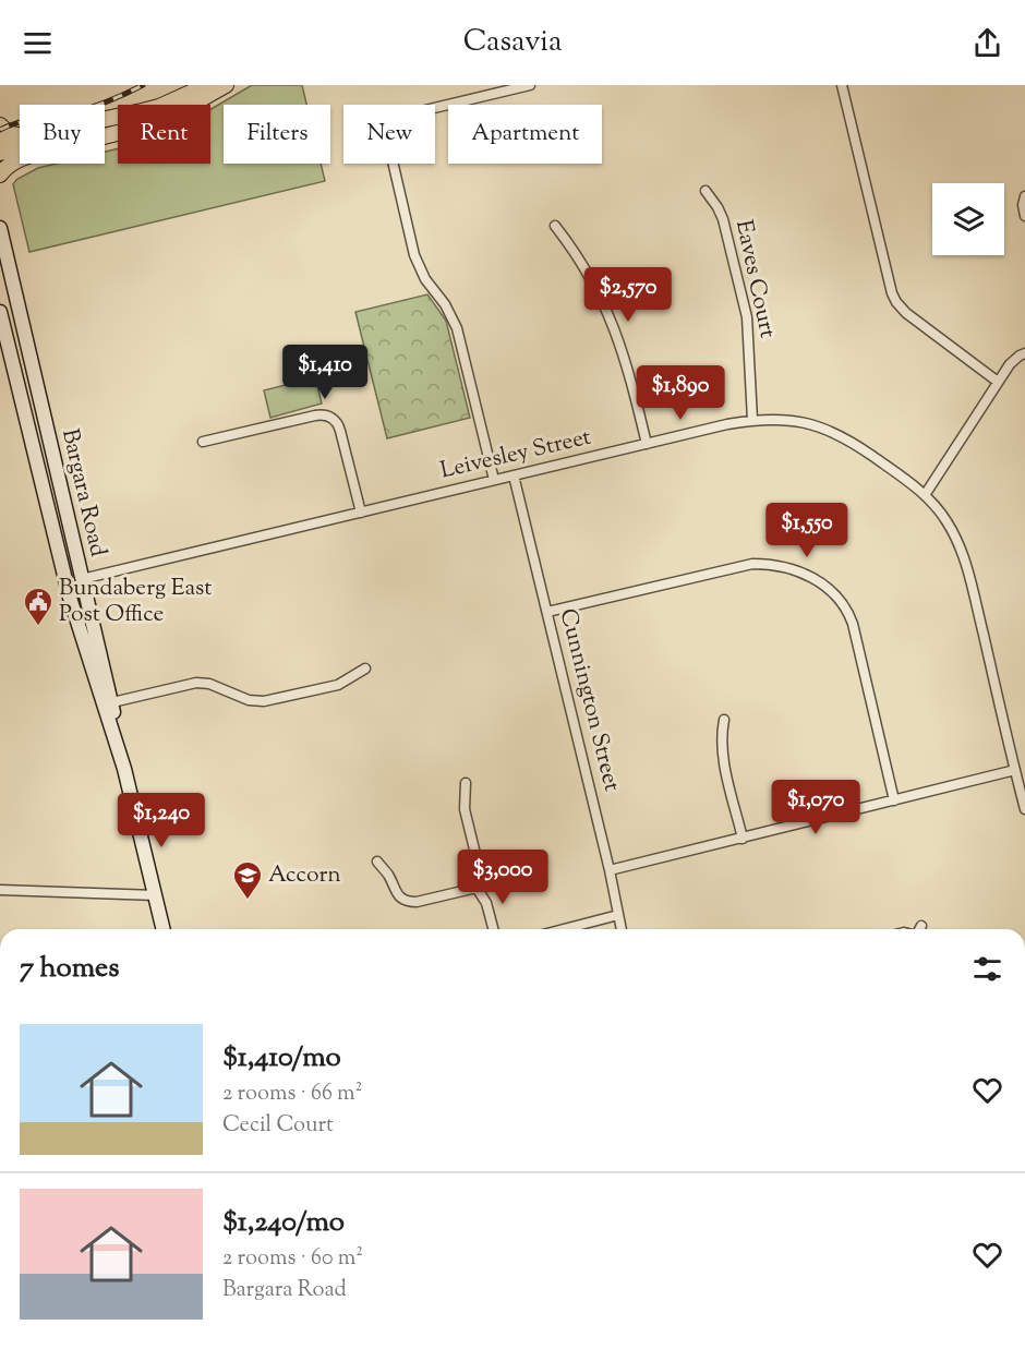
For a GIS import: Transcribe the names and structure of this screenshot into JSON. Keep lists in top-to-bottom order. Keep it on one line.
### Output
{"streets":{"main road":["Bargara Road"],"street":["Eaves Court","Leivesley Street","Cunnington Street"]},"crossings":[["Eaves Court","Leivesley Street"],["Leivesley Street","Bargara Road"],["Leivesley Street","Cunnington Street"]],"places":{"public building":["Bundaberg East Post Office"],"school or university":["Accorn"]},"page":{"header":"Casavia","chip":["Buy","Rent","Filters","New","Apartment"],"price":["$2,570","$1,410","$1,890","$1,550","$1,070","$1,240","$3,000"],"heading":"7 homes","list":[{"name":"$1,410/mo","note":"2 rooms · 66 m² · Cecil Court"},{"name":"$1,240/mo","note":"2 rooms · 60 m² · Bargara Road"}]}}
